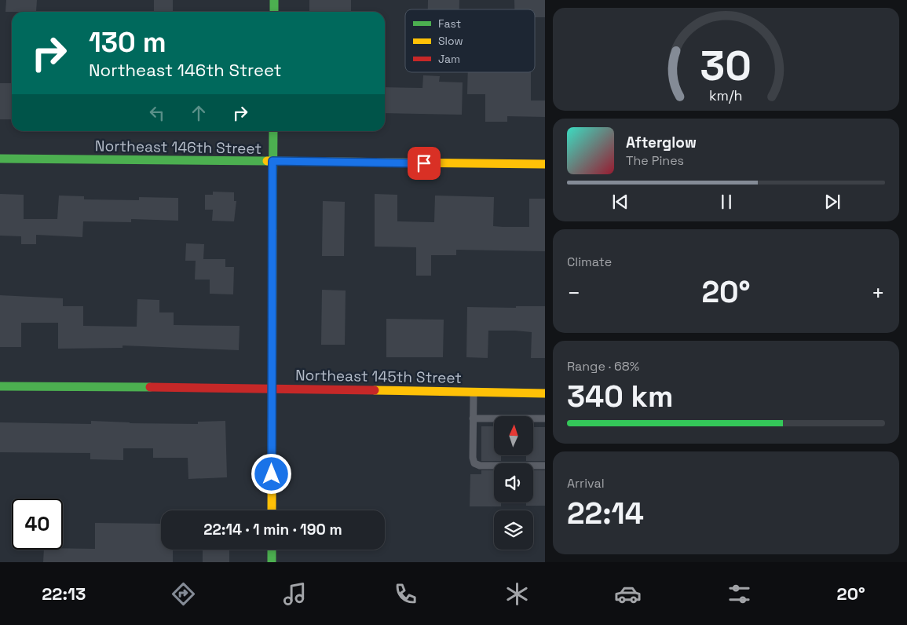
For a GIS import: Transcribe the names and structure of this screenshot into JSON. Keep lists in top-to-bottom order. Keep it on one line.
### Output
{"streets":{"street":["Northeast 146th Street","Northeast 145th Street"]},"legend":["Fast","Slow","Jam"],"north":"top","page":{"turn":["130 m","Northeast 146th Street"],"song":["Afterglow","The Pines"],"tile":["Climate",["Range · 68%","340 km"],["Arrival","22:14"]],"heat":["−","20°","+"],"limit":"40","trip":"22:14 · 1 min · 190 m","tabs":["22:13","20°"],"gauge":["30","km/h"]}}
